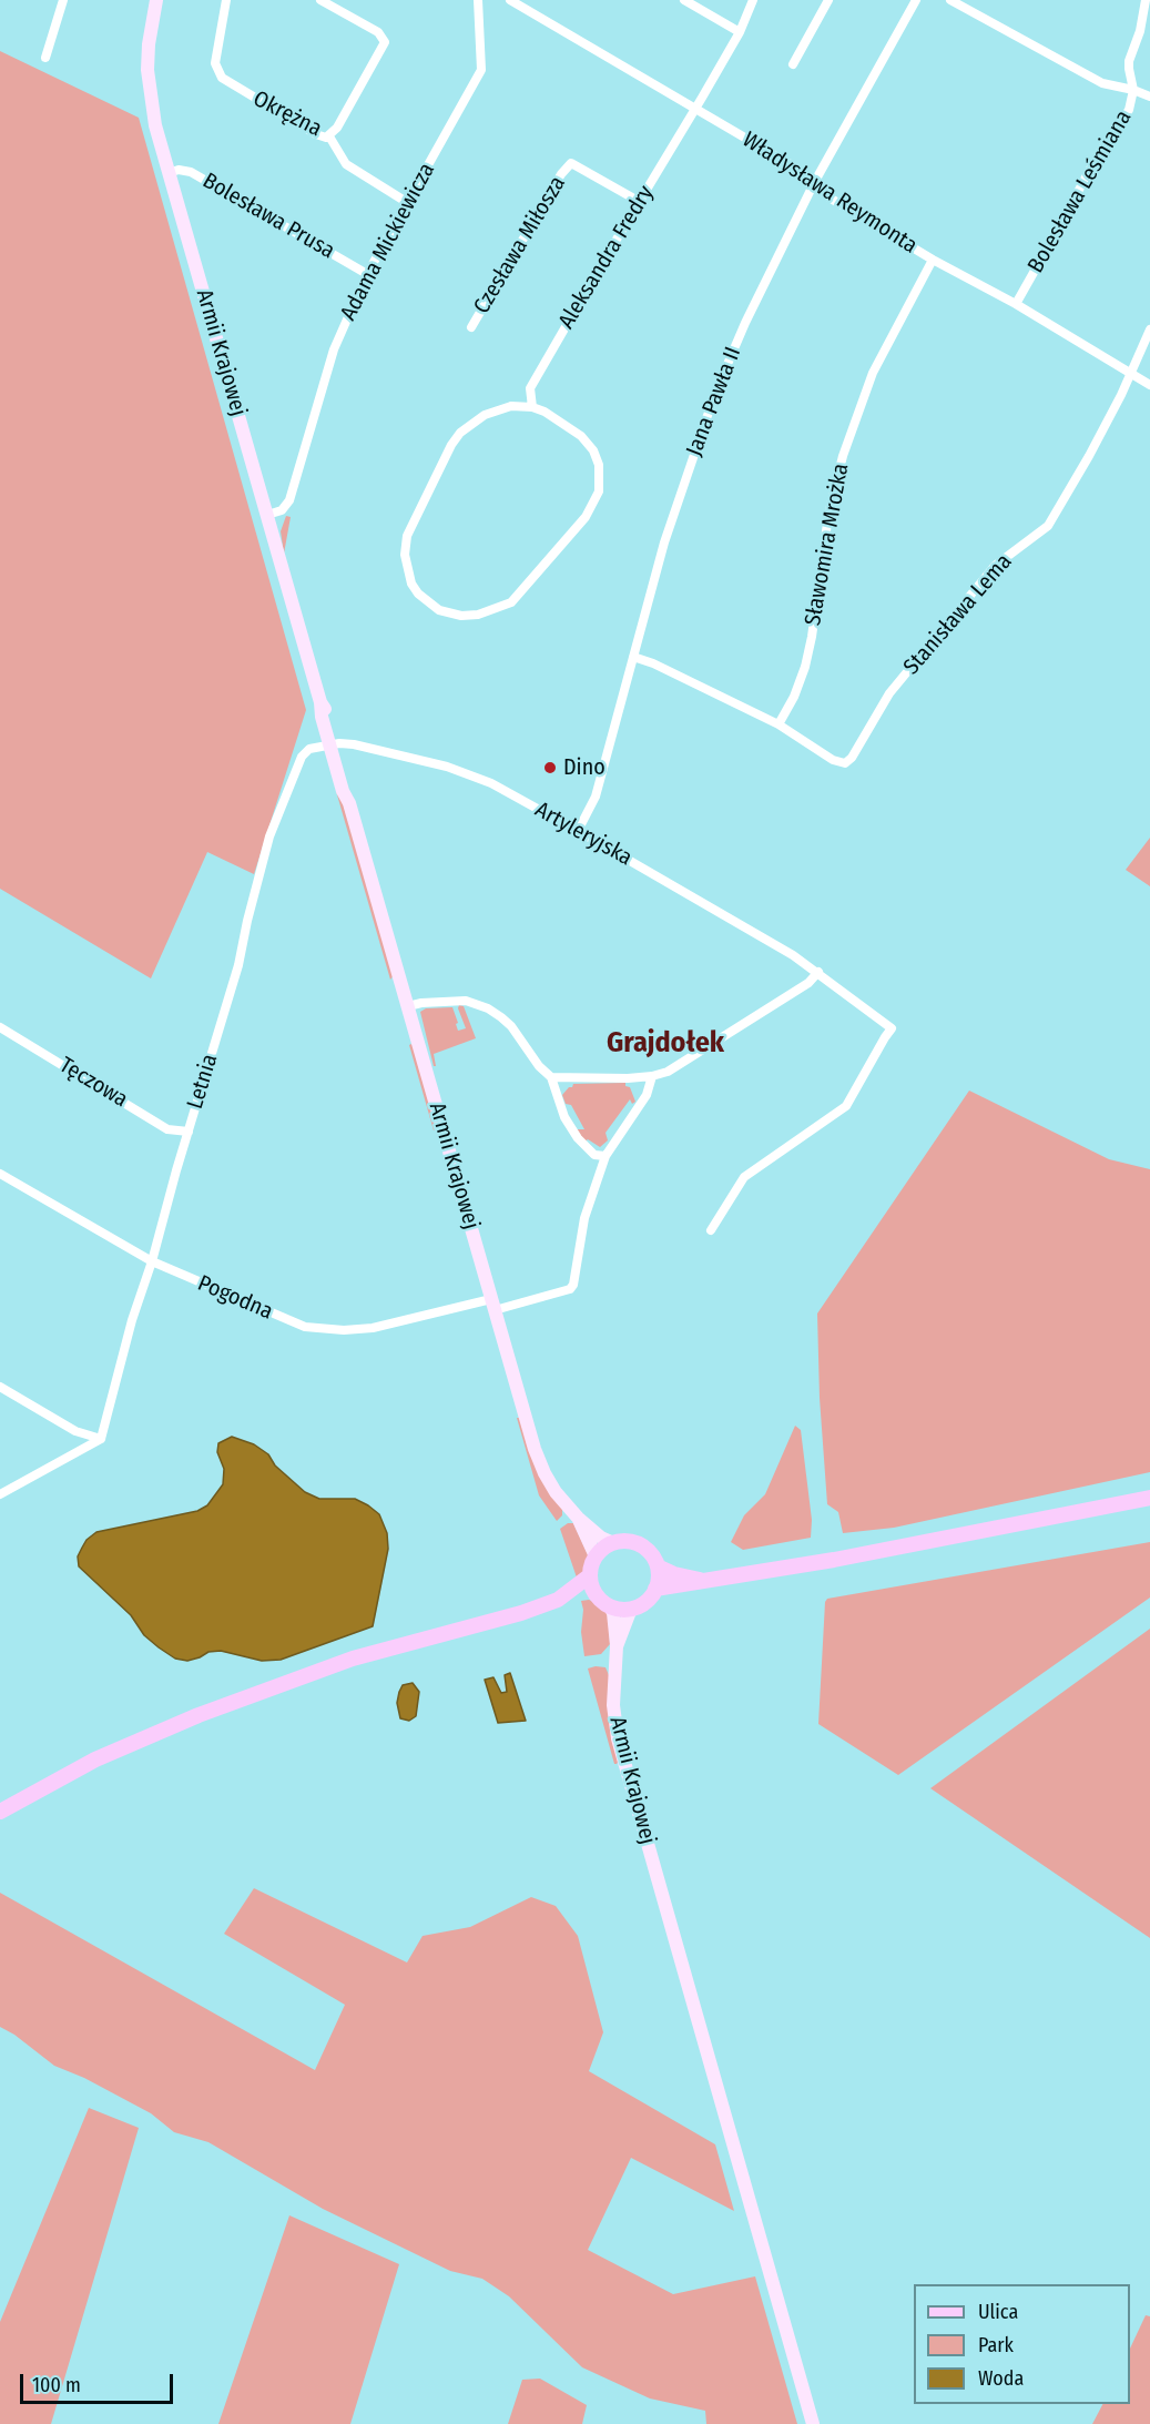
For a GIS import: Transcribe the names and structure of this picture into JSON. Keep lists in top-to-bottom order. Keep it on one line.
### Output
{"streets":{"street":["Okrężna","Bolesława Leśmiana","Władysława Reymonta","Bolesława Prusa","Adama Mickiewicza","Czesława Miłosza","Aleksandra Fredry","Armii Krajowej","Jana Pawła II","Sławomira Mrożka","Stanisława Lema","Artyleryjska","Letnia","Tęczowa","Pogodna"]},"crossings":[["Bolesława Leśmiana","Władysława Reymonta"],["Władysława Reymonta","Aleksandra Fredry"],["Władysława Reymonta","Jana Pawła II"],["Władysława Reymonta","Sławomira Mrożka"],["Władysława Reymonta","Stanisława Lema"],["Bolesława Prusa","Adama Mickiewicza"],["Bolesława Prusa","Armii Krajowej"],["Adama Mickiewicza","Armii Krajowej"],["Czesława Miłosza","Aleksandra Fredry"],["Armii Krajowej","Artyleryjska"],["Armii Krajowej","Letnia"],["Armii Krajowej","Pogodna"],["Jana Pawła II","Artyleryjska"],["Sławomira Mrożka","Stanisława Lema"],["Artyleryjska","Letnia"],["Letnia","Tęczowa"],["Letnia","Pogodna"]],"districts":["Grajdołek"],"places":["Dino"],"legend":["Ulica","Park","Woda"],"scale_bar":"100 m"}
